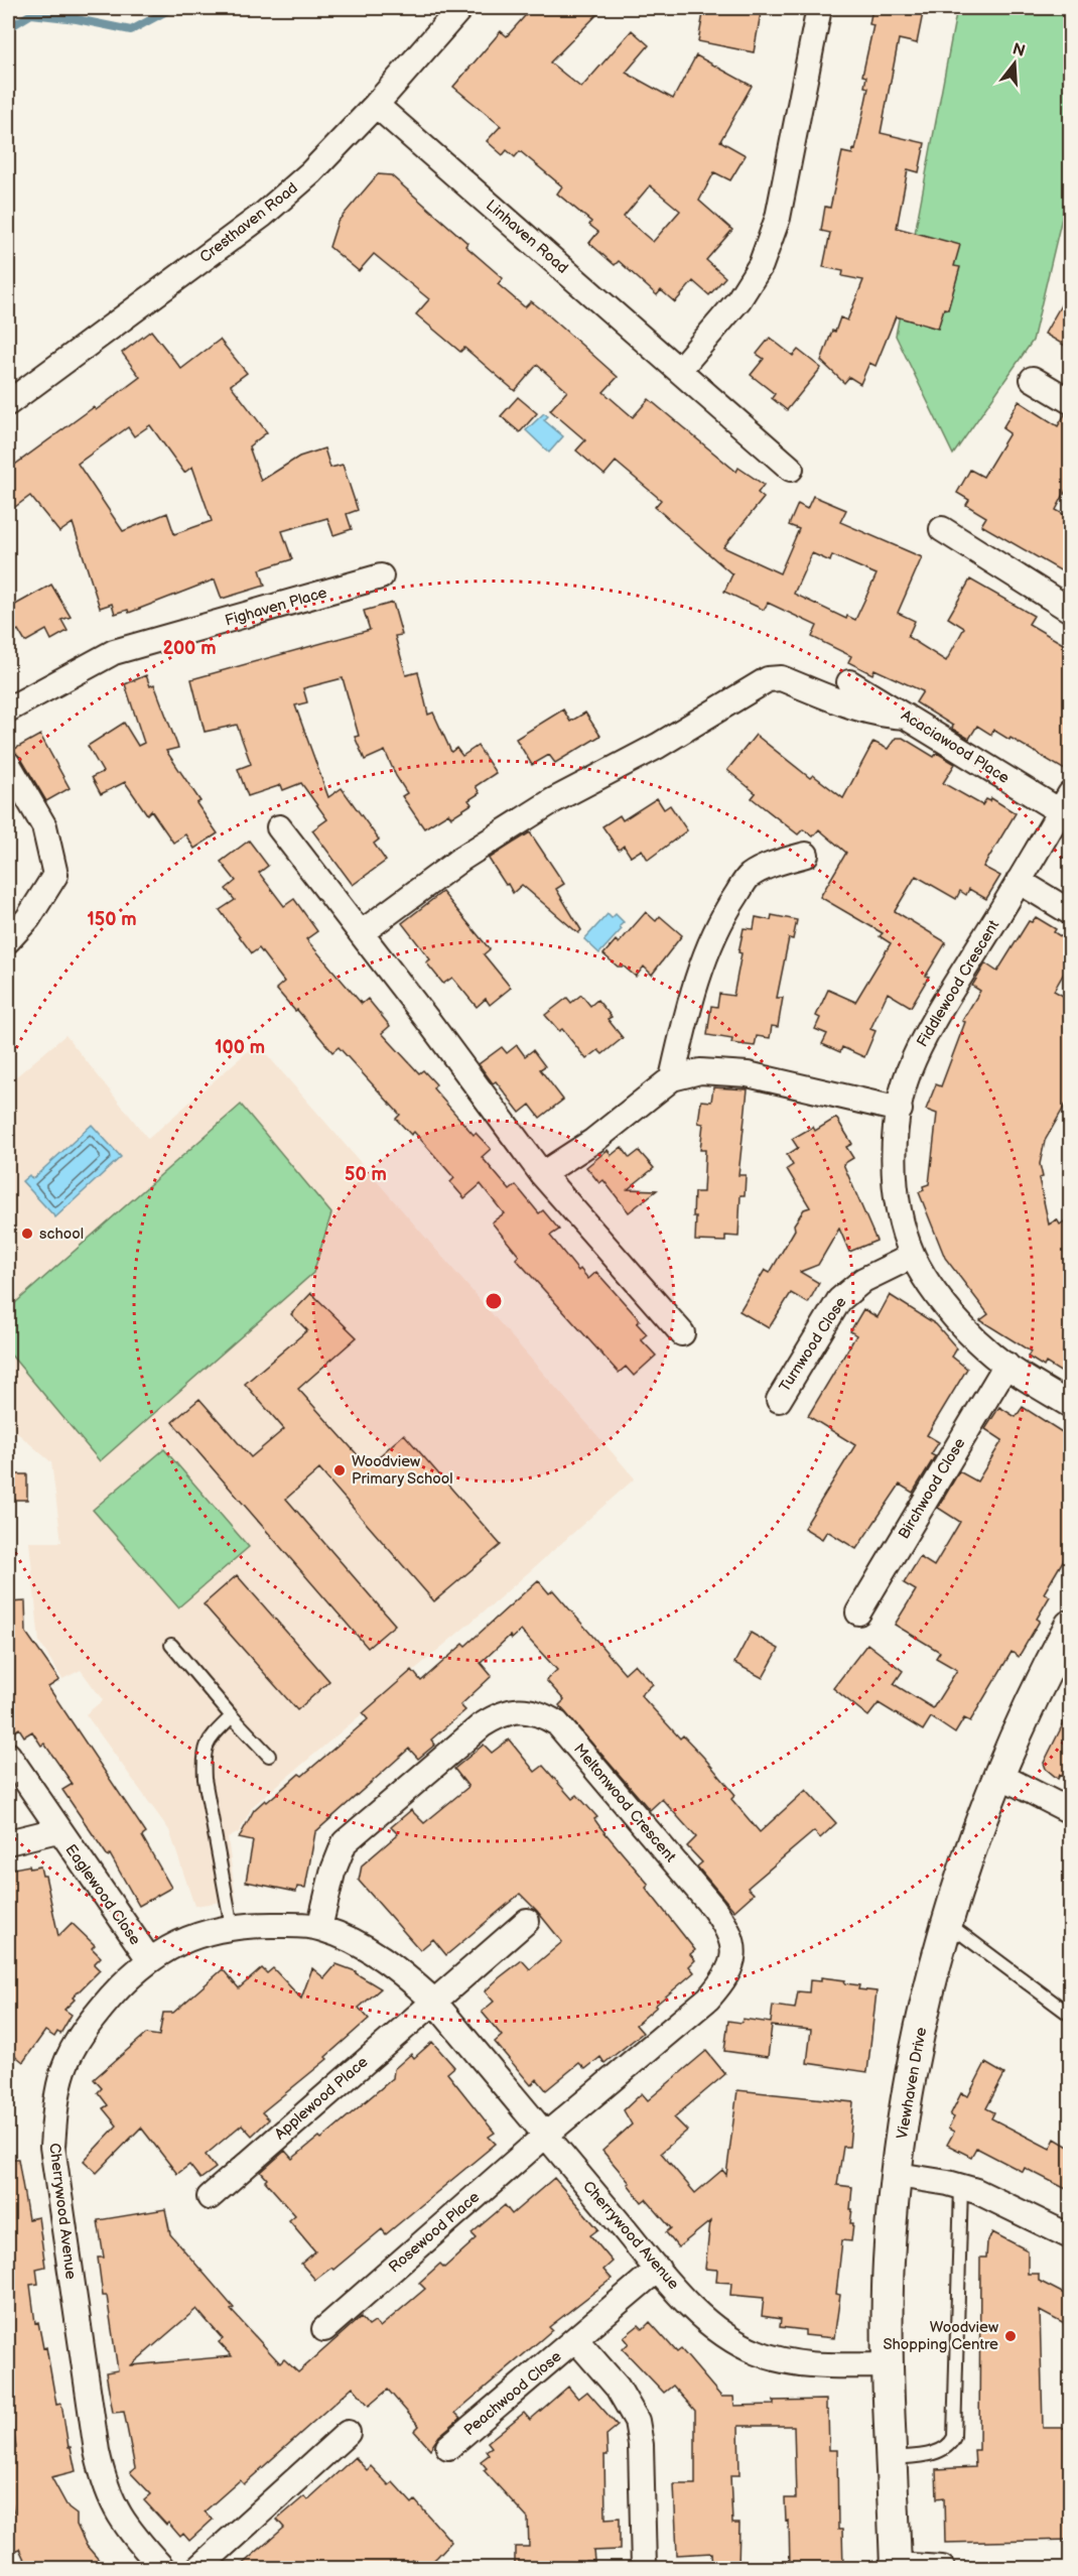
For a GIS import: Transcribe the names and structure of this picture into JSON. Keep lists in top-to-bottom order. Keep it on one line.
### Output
{"streets":{"street":["Cresthaven Road","Linhaven Road","Fighaven Place","Acaciawood Place","Fiddlewood Crescent","Turnwood Close","Birchwood Close","Meltonwood Crescent","Eaglewood Close","Viewhaven Drive","Applewood Place","Cherrywood Avenue","Rosewood Place","Peachwood Close"]},"crossings":[["Cresthaven Road","Linhaven Road"],["Acaciawood Place","Fiddlewood Crescent"],["Fiddlewood Crescent","Turnwood Close"],["Fiddlewood Crescent","Birchwood Close"],["Meltonwood Crescent","Cherrywood Avenue"],["Meltonwood Crescent","Rosewood Place"],["Eaglewood Close","Cherrywood Avenue"],["Viewhaven Drive","Cherrywood Avenue"],["Applewood Place","Cherrywood Avenue"],["Cherrywood Avenue","Rosewood Place"],["Cherrywood Avenue","Peachwood Close"]],"places":["school","Woodview Primary School","Woodview Shopping Centre"],"north":"top","rings":["200 m","150 m","100 m","50 m"]}
